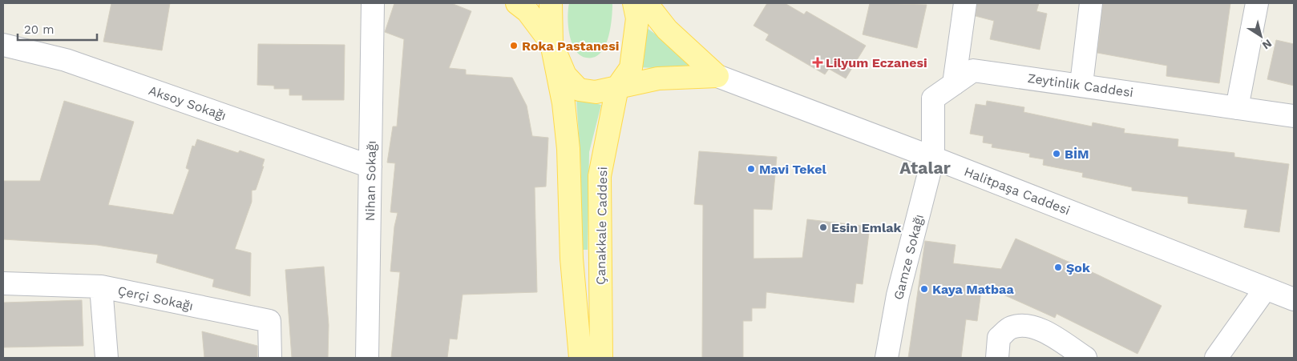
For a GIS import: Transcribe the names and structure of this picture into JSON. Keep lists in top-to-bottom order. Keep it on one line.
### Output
{"streets":{"main road":["Çanakkale Caddesi"],"street":["Zeytinlik Caddesi","Aksoy Sokağı","Nihan Sokağı","Halitpaşa Caddesi","Gamze Sokağı","Çerçi Sokağı"]},"crossings":[["Zeytinlik Caddesi","Halitpaşa Caddesi"],["Zeytinlik Caddesi","Gamze Sokağı"],["Aksoy Sokağı","Nihan Sokağı"],["Halitpaşa Caddesi","Gamze Sokağı"]],"districts":["Atalar"],"places":{"other":["Roka Pastanesi","BİM","Mavi Tekel","Esin Emlak","Şok","Kaya Matbaa"],"health":["Lilyum Eczanesi"]},"scale_bar":"20 m","north":"bottom right"}
